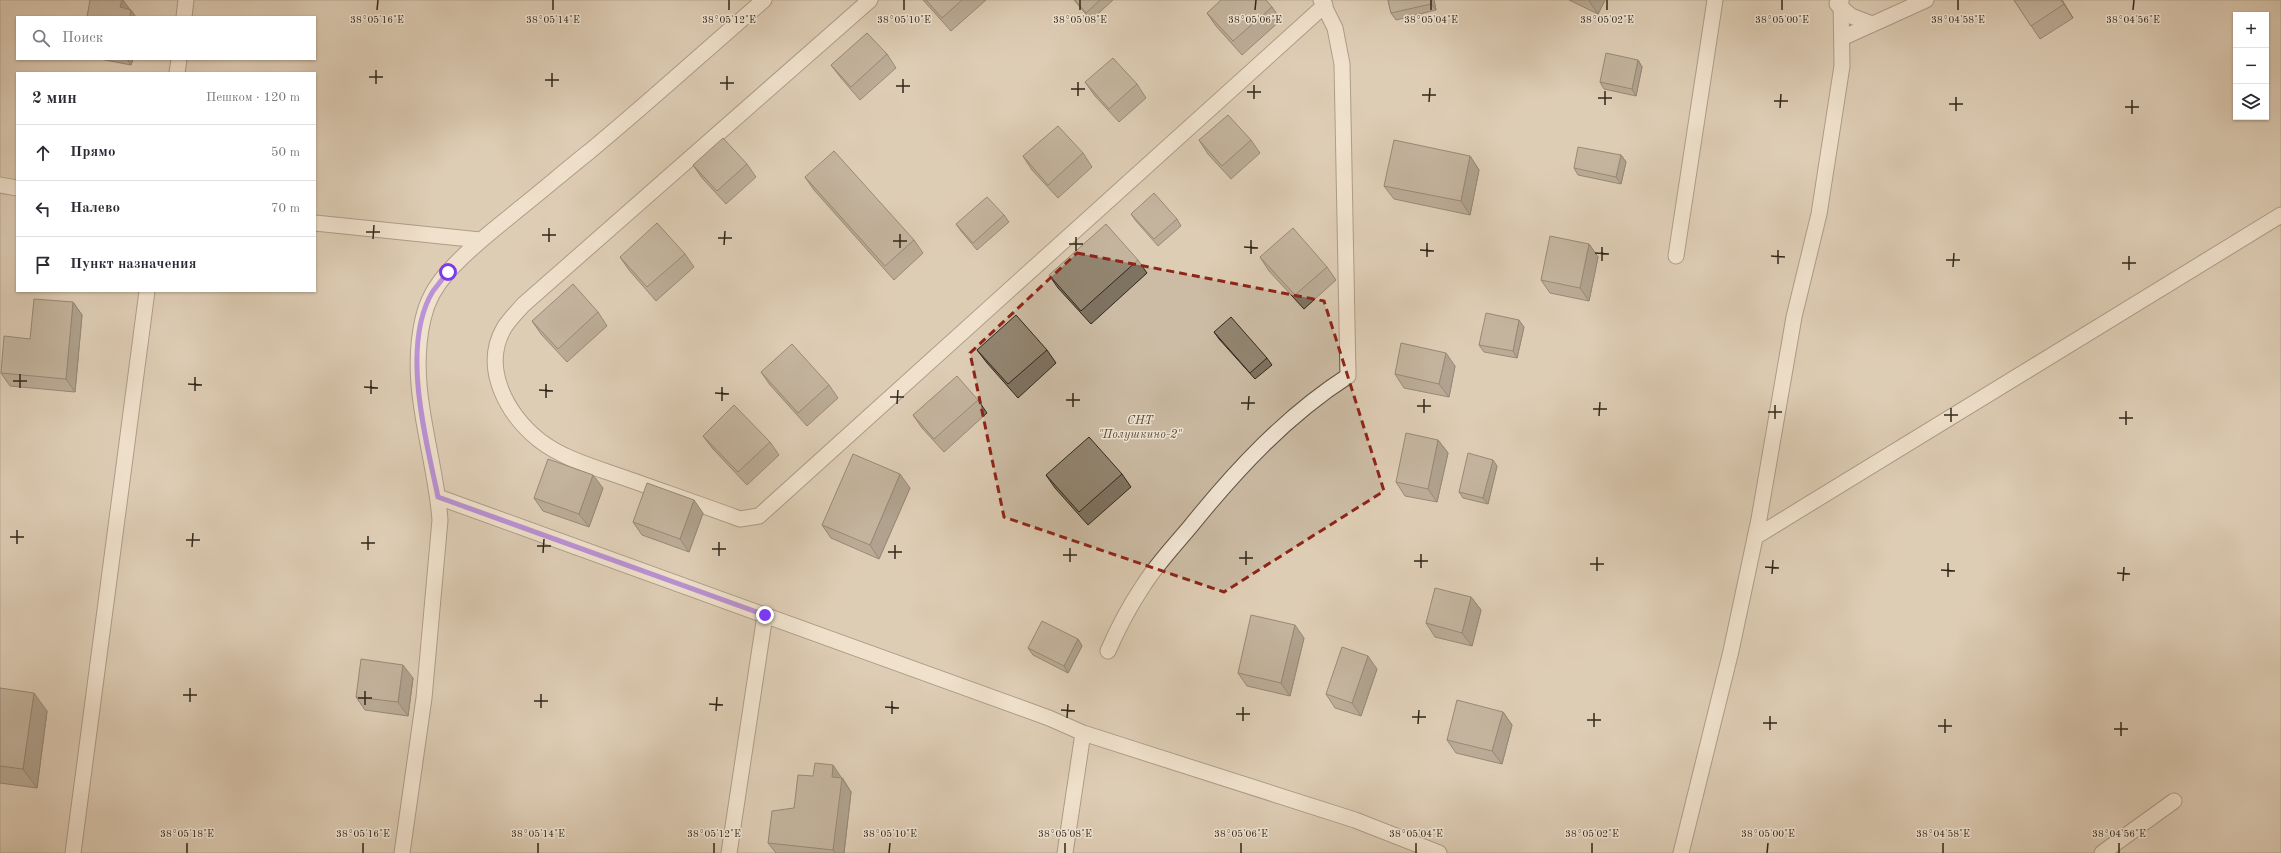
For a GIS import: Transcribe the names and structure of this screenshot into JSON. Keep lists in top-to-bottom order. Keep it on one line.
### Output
{"parks":["СНТ \"Полушкино-2\""],"page":{"map_buttons":["+","−"],"search":"Поиск","heading":["2 мин","Пешком · 120 m"],"list":[["Прямо","50 m"],["Налево","70 m"],"Пункт назначения"]},"coordinates":["38°05'16\"E","38°05'14\"E","38°05'12\"E","38°05'10\"E","38°05'08\"E","38°05'06\"E","38°05'04\"E","38°05'02\"E","38°05'00\"E","38°04'58\"E","38°04'56\"E","38°05'18\"E"]}
